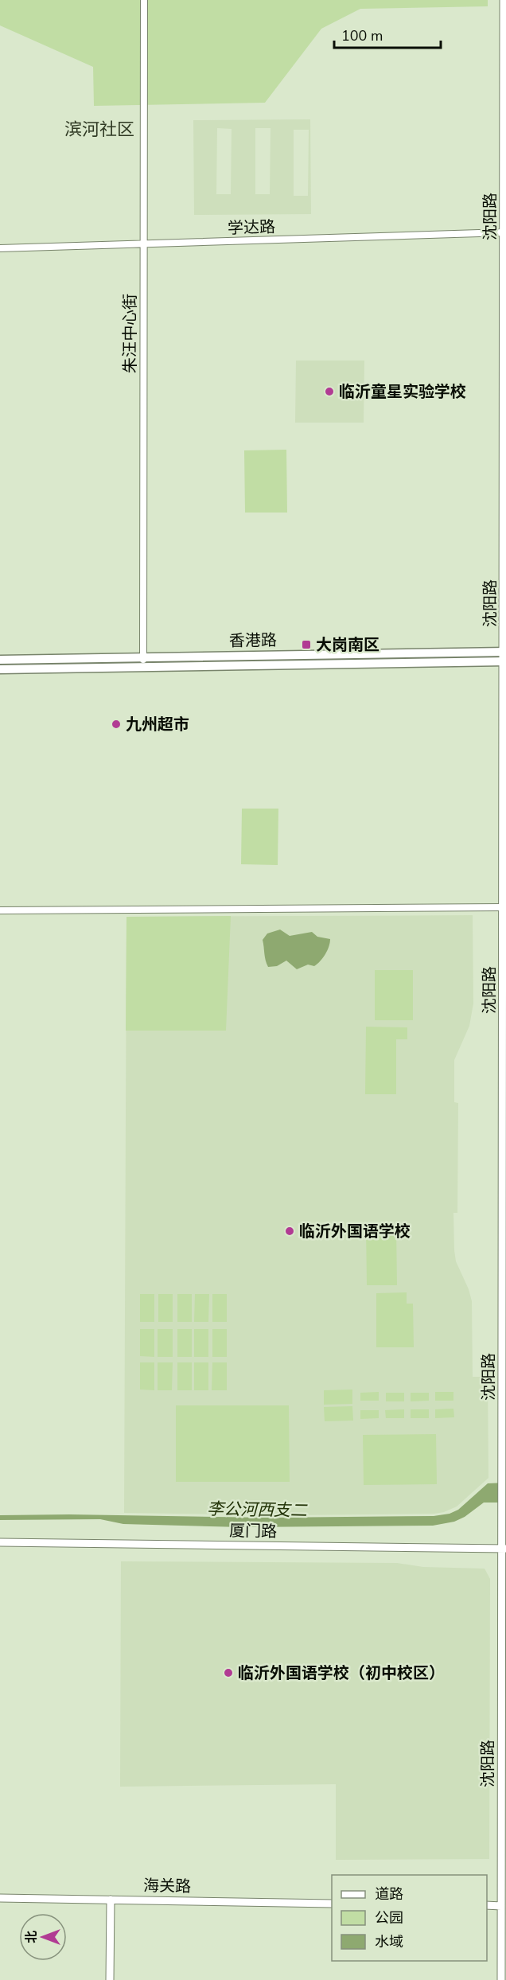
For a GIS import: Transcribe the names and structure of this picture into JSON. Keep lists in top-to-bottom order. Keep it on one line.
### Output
{"streets":{"main road":["香港路"],"street":["沈阳路","学达路","朱汪中心街","厦门路","海关路"]},"crossings":[["沈阳路","学达路"],["沈阳路","香港路"],["沈阳路","厦门路"],["学达路","朱汪中心街"],["朱汪中心街","香港路"]],"districts":["滨河社区"],"water":["李公河西支二"],"places":{"other":["临沂童星实验学校","九州超市","临沂外国语学校","临沂外国语学校（初中校区）"],"transit":["大岗南区"]},"legend":["道路","公园","水域"],"scale_bar":"100 m","north":"left"}
